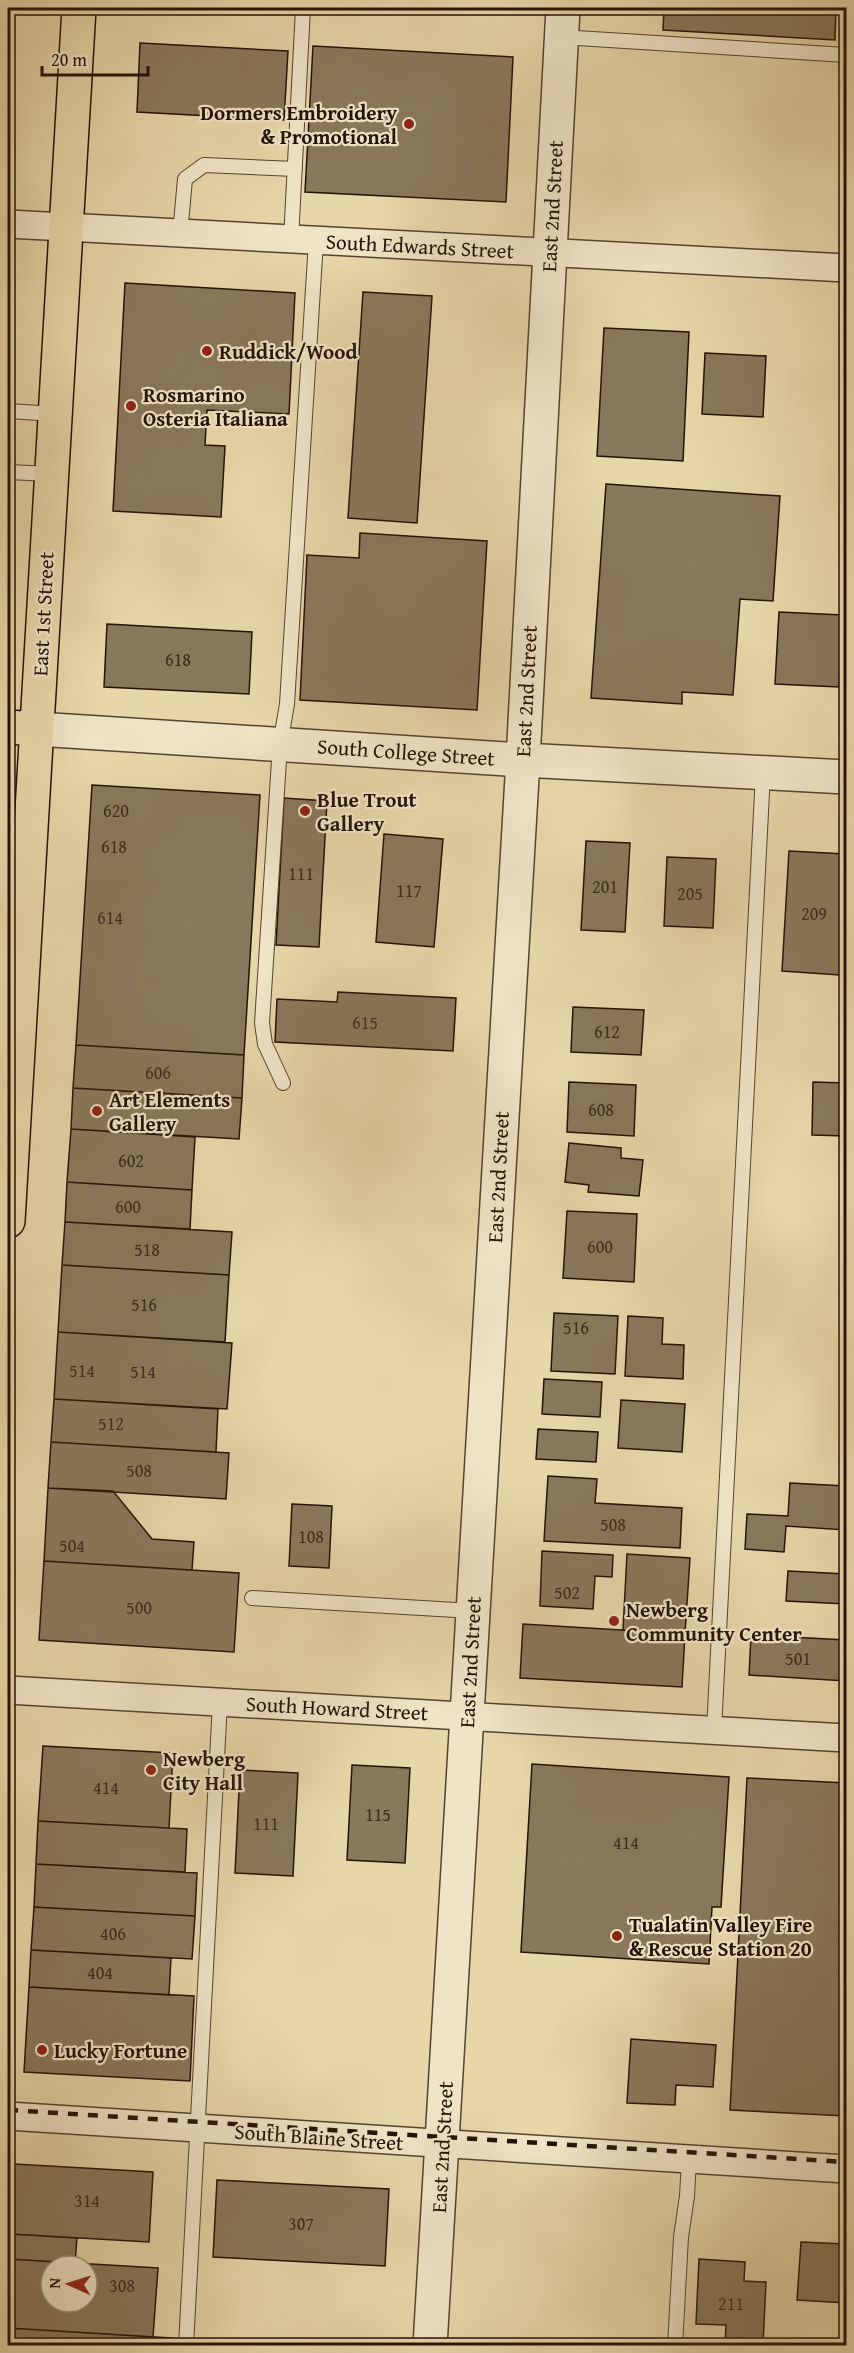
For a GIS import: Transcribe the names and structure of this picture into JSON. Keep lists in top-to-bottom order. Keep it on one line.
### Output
{"streets":{"main road":["East 1st Street"],"street":["East 2nd Street","South Edwards Street","South College Street","South Howard Street","South Blaine Street"]},"crossings":[["East 2nd Street","South Edwards Street"],["East 2nd Street","South College Street"],["East 2nd Street","South Howard Street"],["East 2nd Street","South Blaine Street"],["South Edwards Street","East 1st Street"],["East 1st Street","South College Street"]],"places":["Dormers Embroidery & Promotional","Ruddick/Wood","Rosmarino Osteria Italiana","Blue Trout Gallery","Art Elements Gallery","Newberg Community Center","Newberg City Hall","Tualatin Valley Fire & Rescue Station 20","Lucky Fortune"],"house_numbers":["618","620","618","111","201","117","205","209","614","615","612","606","608","602","600","600","518","516","516","514","514","512","508","508","108","504","502","500","501","414","115","111","414","406","404","314","307","308","211"],"scale_bar":"20 m","north":"left"}
